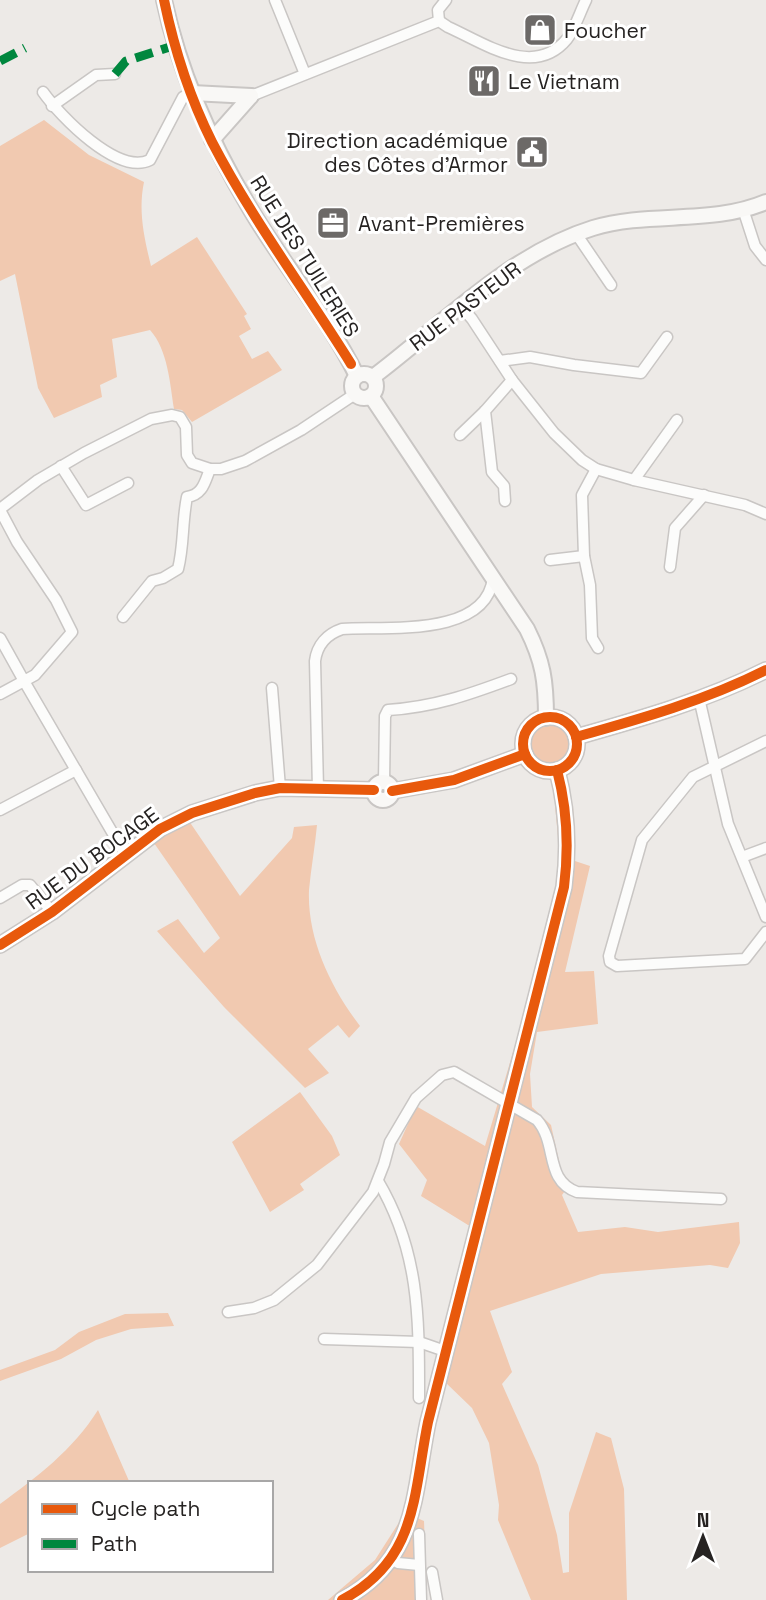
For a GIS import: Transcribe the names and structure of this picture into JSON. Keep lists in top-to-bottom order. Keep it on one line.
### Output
{"streets":{"street":["RUE DES TUILERIES","RUE PASTEUR","RUE DU BOCAGE"]},"crossings":[["RUE DES TUILERIES","RUE PASTEUR"]],"places":{"shop":["Foucher"],"restaurant":["Le Vietnam"],"public building":["Direction académique des Côtes d'Armor"],"office":["Avant-Premières"]},"legend":["Cycle path","Path"],"north":"top"}
